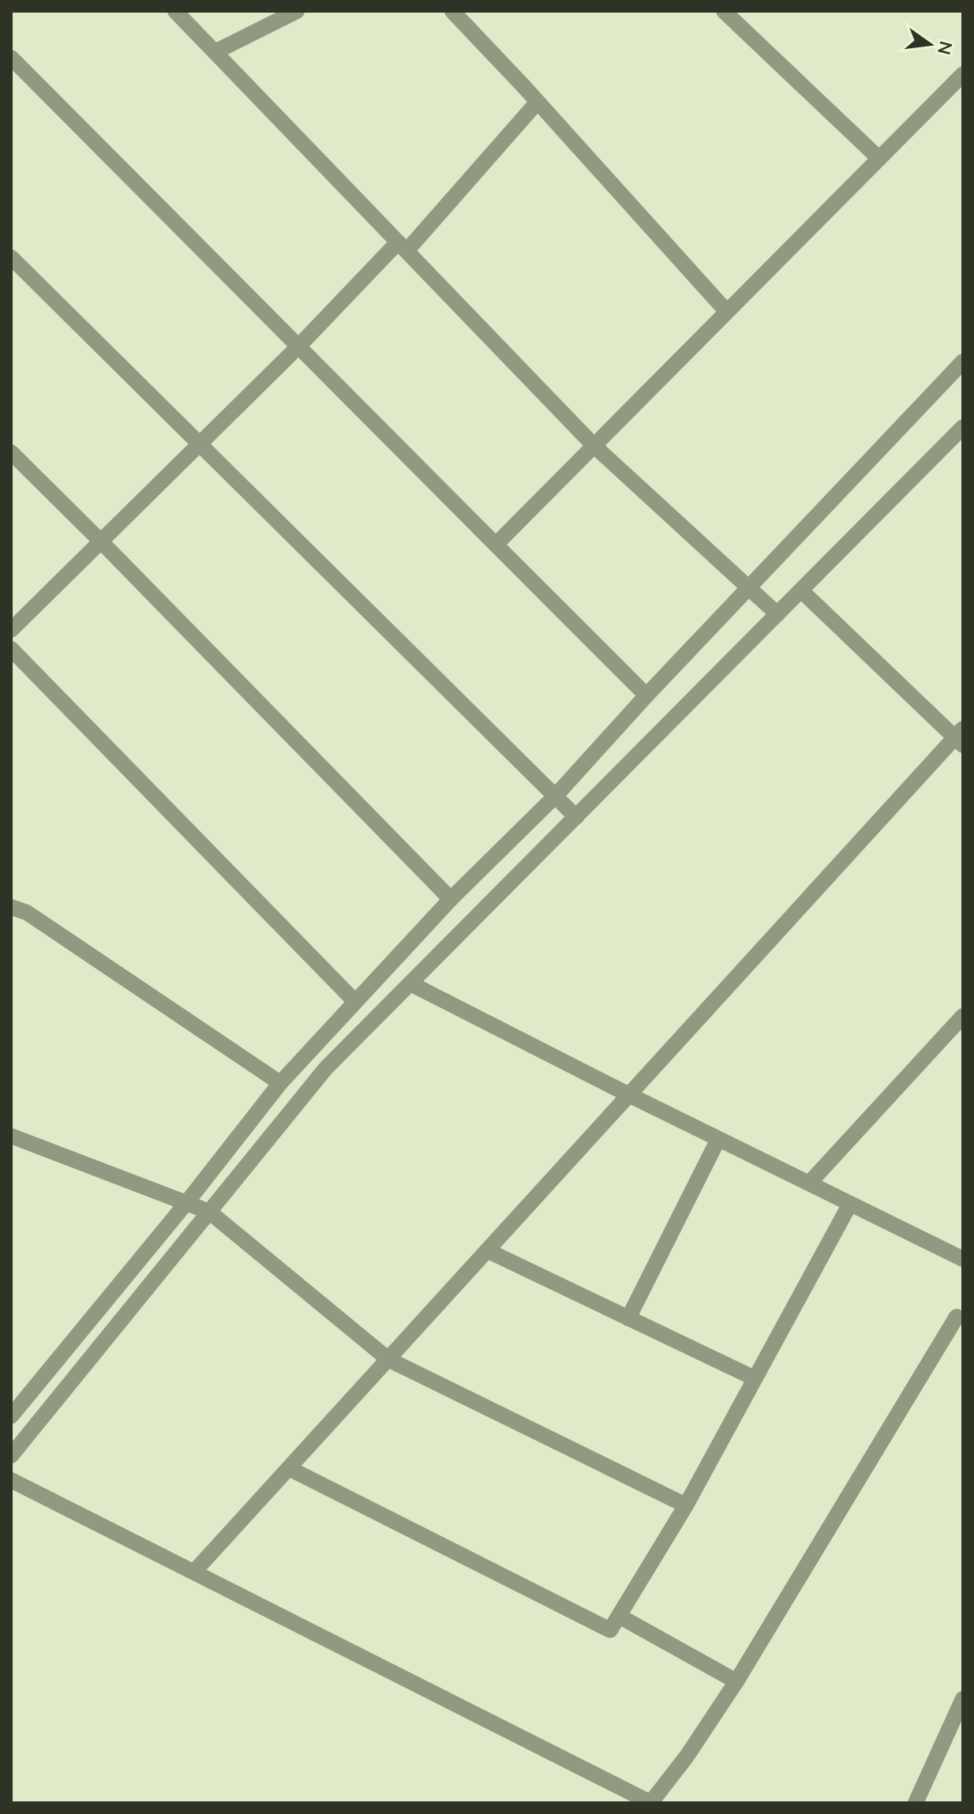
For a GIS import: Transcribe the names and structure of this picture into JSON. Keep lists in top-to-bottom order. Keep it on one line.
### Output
{"north":"right"}
